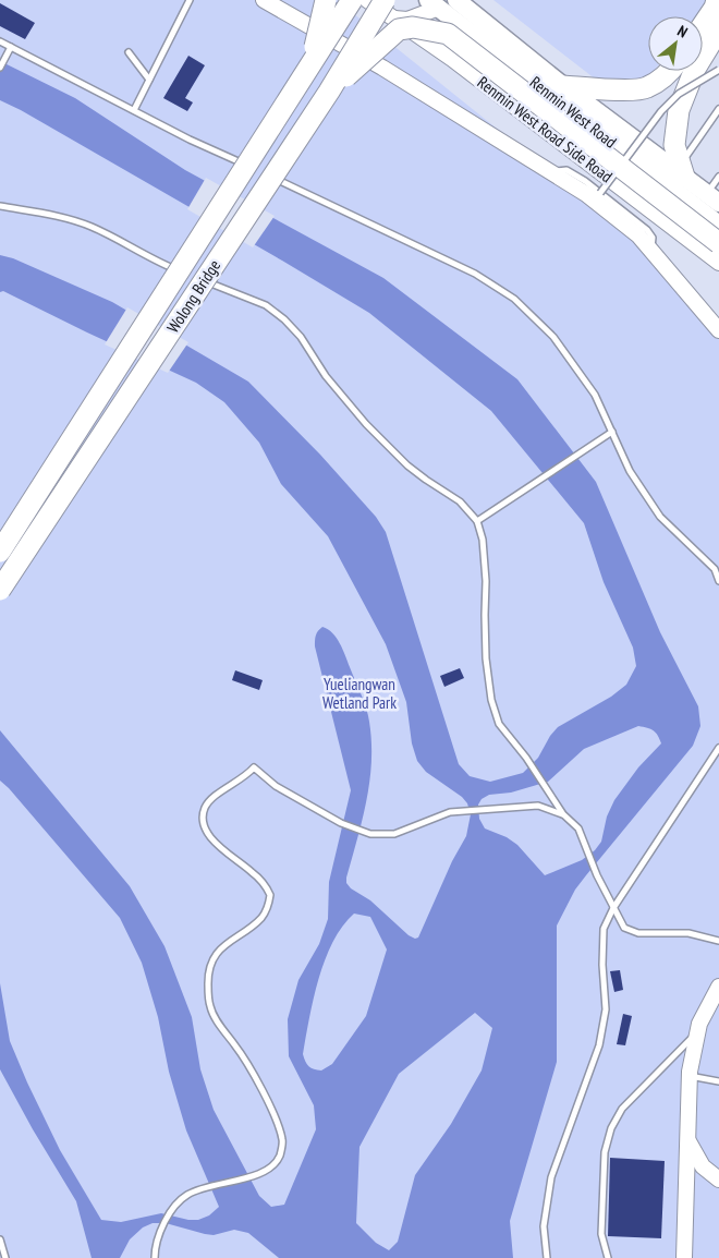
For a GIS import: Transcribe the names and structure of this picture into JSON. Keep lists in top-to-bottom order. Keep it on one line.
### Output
{"streets":{"highway":["Wolong Bridge"],"main road":["Renmin West Road"],"street":["Renmin West Road Side Road"]},"parks":["Yueliangwan Wetland Park"],"north":"top right"}
